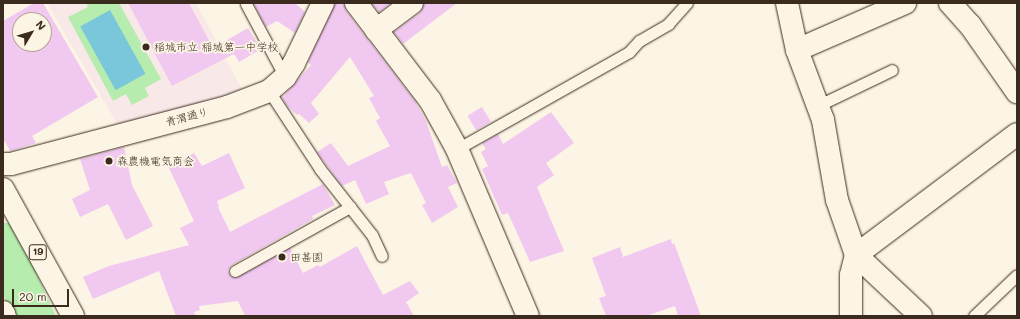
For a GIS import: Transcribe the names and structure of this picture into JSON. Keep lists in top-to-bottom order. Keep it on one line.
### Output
{"streets":{"street":["青渭通り","19"]},"places":["稲城市立 稲城第一中学校","森農機電気商会","田甚園"],"scale_bar":"20 m","north":"top right"}
